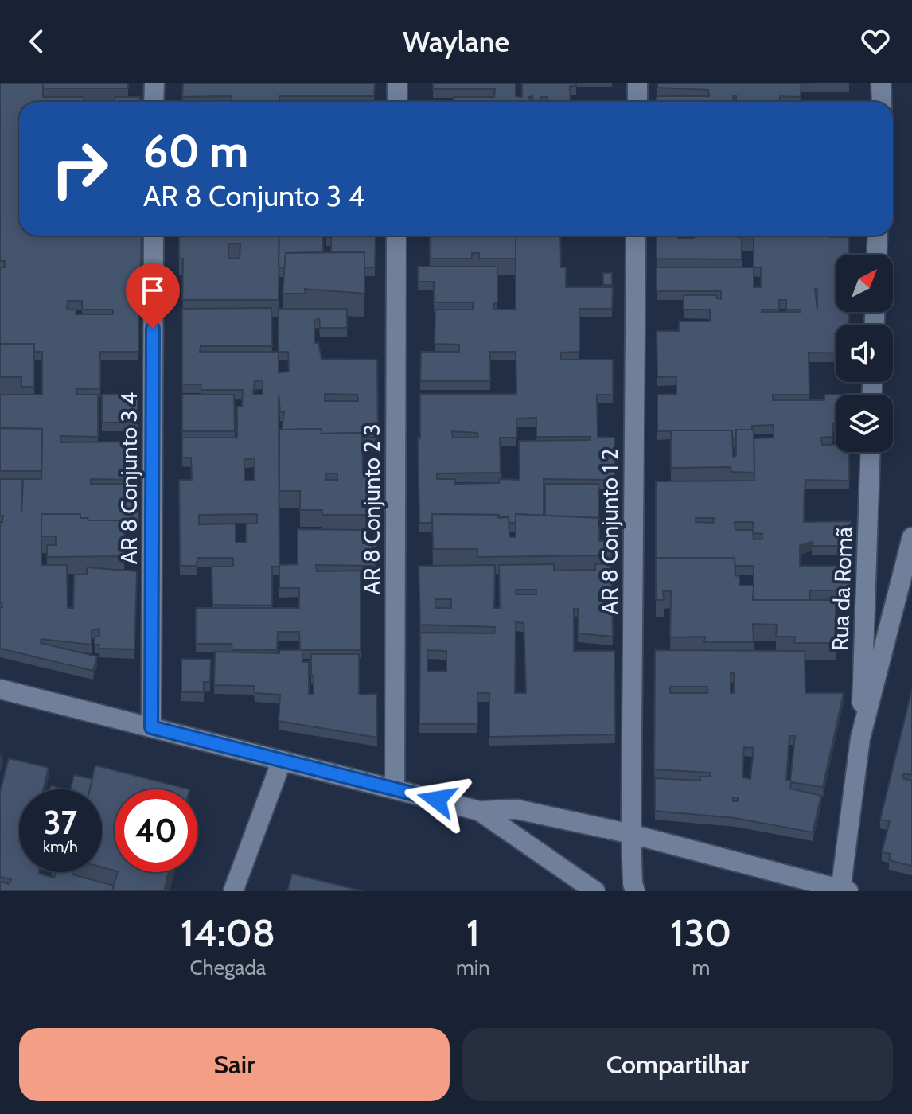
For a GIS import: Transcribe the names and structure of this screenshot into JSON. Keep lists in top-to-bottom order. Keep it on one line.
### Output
{"streets":{"street":["AR 8 Conjunto 3 4","AR 8 Conjunto 2 3","AR 8 Conjunto 1 2","Rua da Romã"]},"north":"top right","page":{"header":"Waylane","turn":["60 m","AR 8 Conjunto 3 4"],"speed":"37 km/h","limit":"40","eta":["14:08","Chegada","1","min","130","m"],"buttons":["Sair","Compartilhar"]}}
